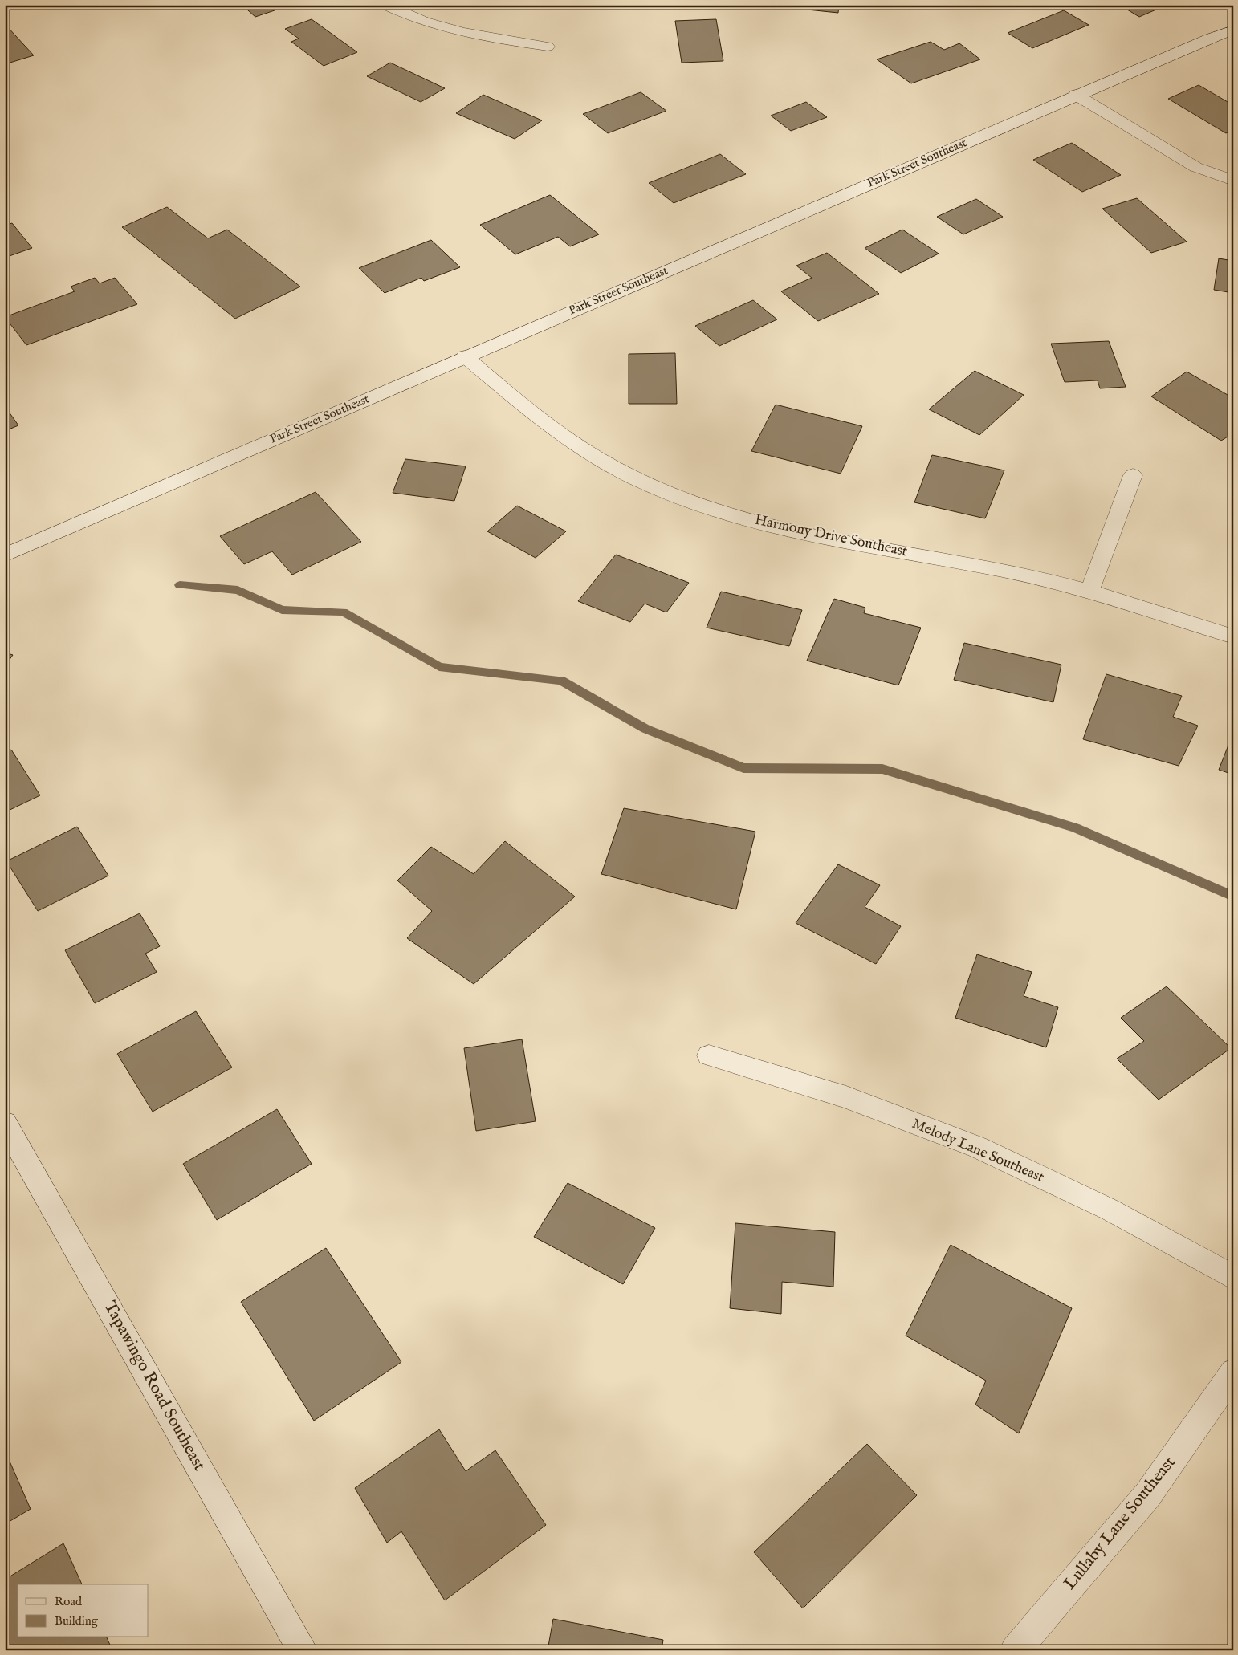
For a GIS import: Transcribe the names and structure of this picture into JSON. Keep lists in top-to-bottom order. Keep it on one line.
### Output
{"streets":{"street":["Park Street Southeast","Harmony Drive Southeast","Melody Lane Southeast","Tapawingo Road Southeast","Lullaby Lane Southeast"]},"crossings":[["Park Street Southeast","Harmony Drive Southeast"]],"legend":["Road","Building"]}
